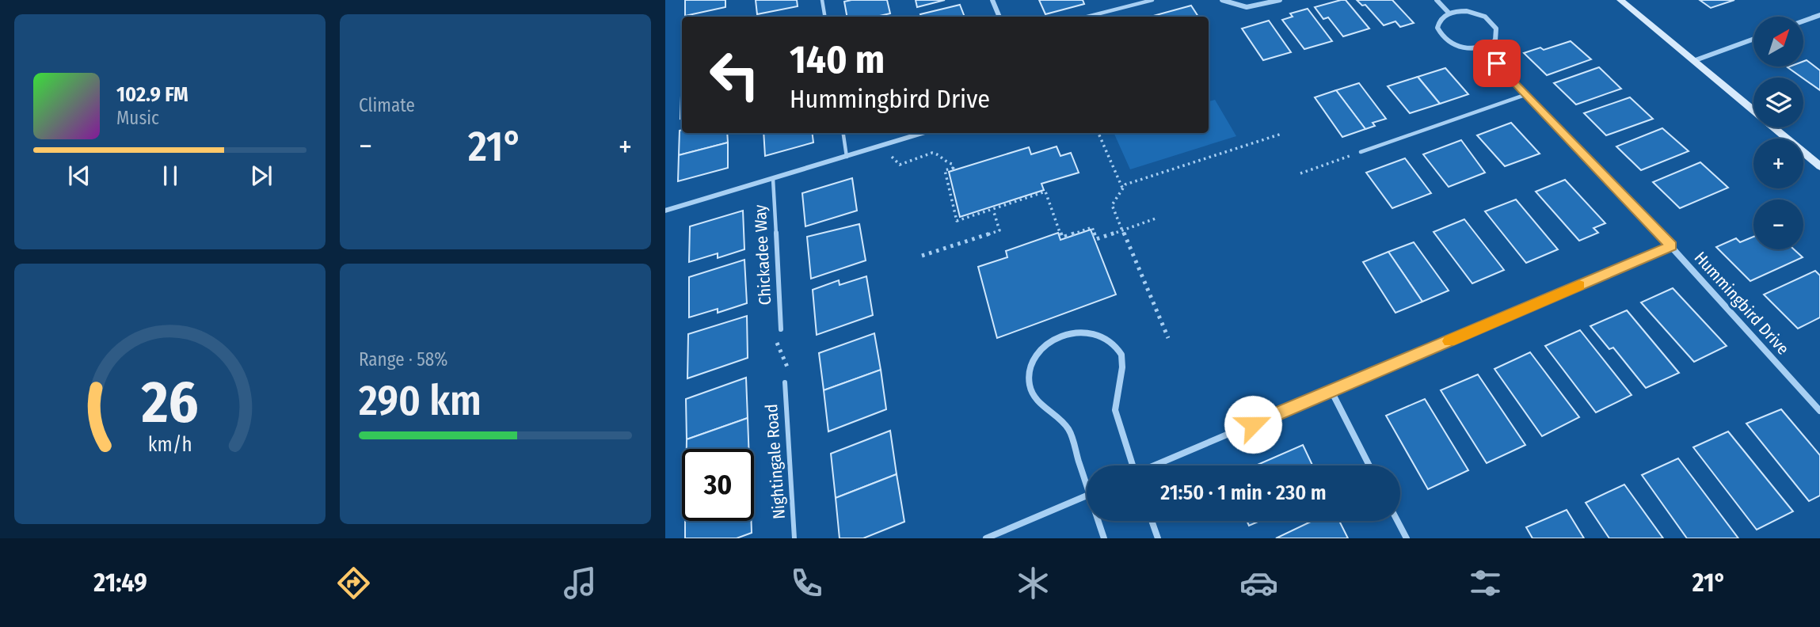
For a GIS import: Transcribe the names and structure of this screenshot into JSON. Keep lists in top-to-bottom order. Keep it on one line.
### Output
{"streets":{"street":["Chickadee Way","Hummingbird Drive"],"lane":["Nightingale Road"]},"north":"top right","page":{"tile":["Climate",["Range · 58%","290 km"]],"map_buttons":["+","−"],"turn":["140 m","Hummingbird Drive"],"song":["102.9 FM","Music"],"heat":["−","21°","+"],"limit":"30","trip":"21:50 · 1 min · 230 m","tabs":["21:49","21°"],"gauge":["26","km/h"]}}
